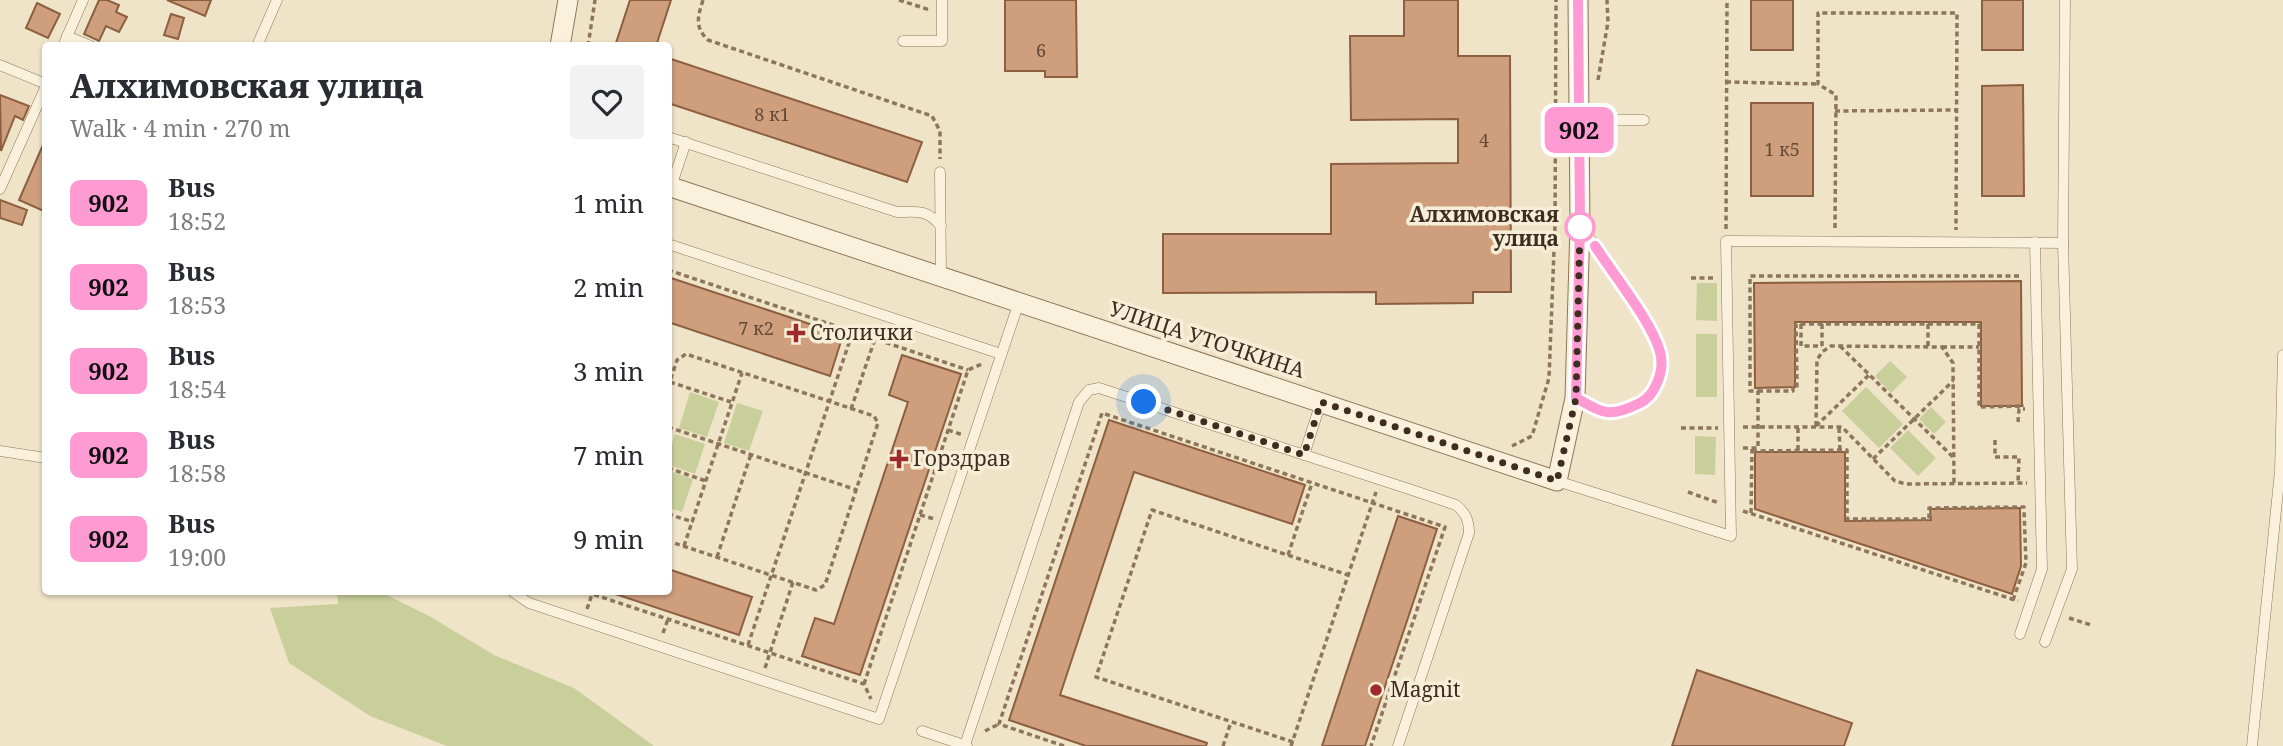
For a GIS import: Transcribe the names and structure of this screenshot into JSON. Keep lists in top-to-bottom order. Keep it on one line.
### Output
{"streets":{"street":["УЛИЦА УТОЧКИНА"]},"places":{"other":["Алхимовская улица","Magnit"],"health":["Столички","Горздрав"]},"lines":["bus line 902"],"house_numbers":["6","8 к1","4","1 к5","7 к2"],"page":{"on_map":"902","heading":["Алхимовская улица","Walk · 4 min · 270 m"],"list":[{"mark":"902","name":"Bus","note":"18:52","value":"1 min"},{"mark":"902","name":"Bus","note":"18:53","value":"2 min"},{"mark":"902","name":"Bus","note":"18:54","value":"3 min"},{"mark":"902","name":"Bus","note":"18:58","value":"7 min"},{"mark":"902","name":"Bus","note":"19:00","value":"9 min"}]}}
